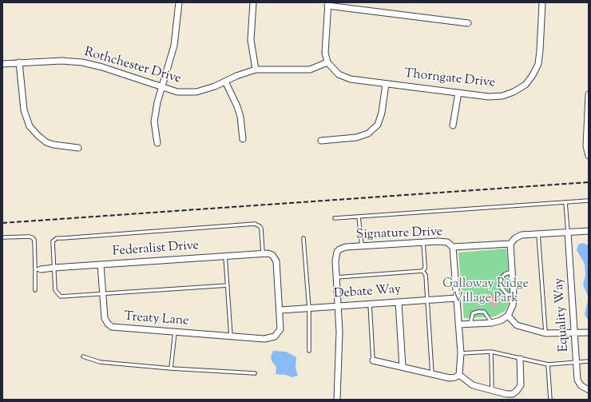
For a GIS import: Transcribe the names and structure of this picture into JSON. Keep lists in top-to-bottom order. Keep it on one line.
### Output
{"streets":{"street":["Rothchester Drive","Thorngate Drive","Signature Drive","Federalist Drive","Debate Way","Equality Way","Treaty Lane"]},"crossings":[["Rothchester Drive","Thorngate Drive"],["Federalist Drive","Debate Way"],["Federalist Drive","Treaty Lane"],["Debate Way","Treaty Lane"]],"parks":["Galloway Ridge Village Park"]}
